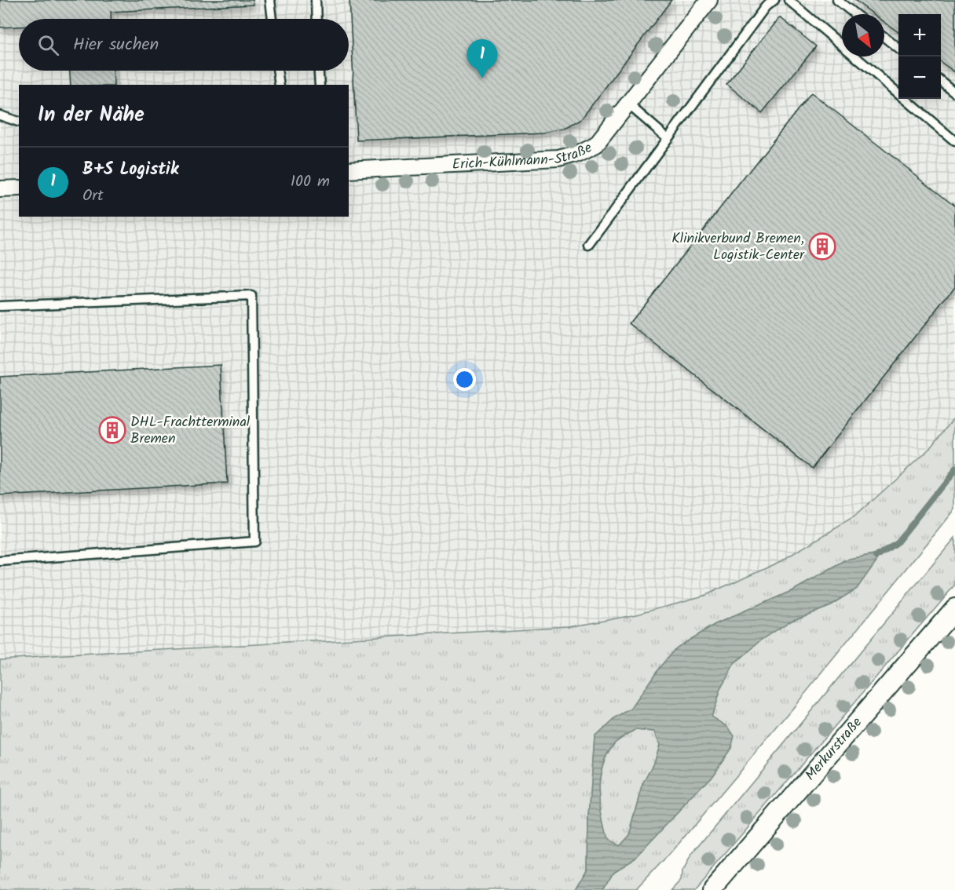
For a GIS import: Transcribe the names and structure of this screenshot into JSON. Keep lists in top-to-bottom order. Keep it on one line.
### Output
{"streets":{"street":["Erich-Kühlmann-Straße","Merkurstraße"]},"places":{"building":["Klinikverbund Bremen, Logistik-Center","DHL-Frachtterminal Bremen"]},"north":"bottom right","page":{"map_buttons":["+","−"],"search":"Hier suchen","pins":"1","heading":"In der Nähe","list":[{"mark":"1","name":"B+S Logistik","note":"Ort","value":"100 m"}]}}
